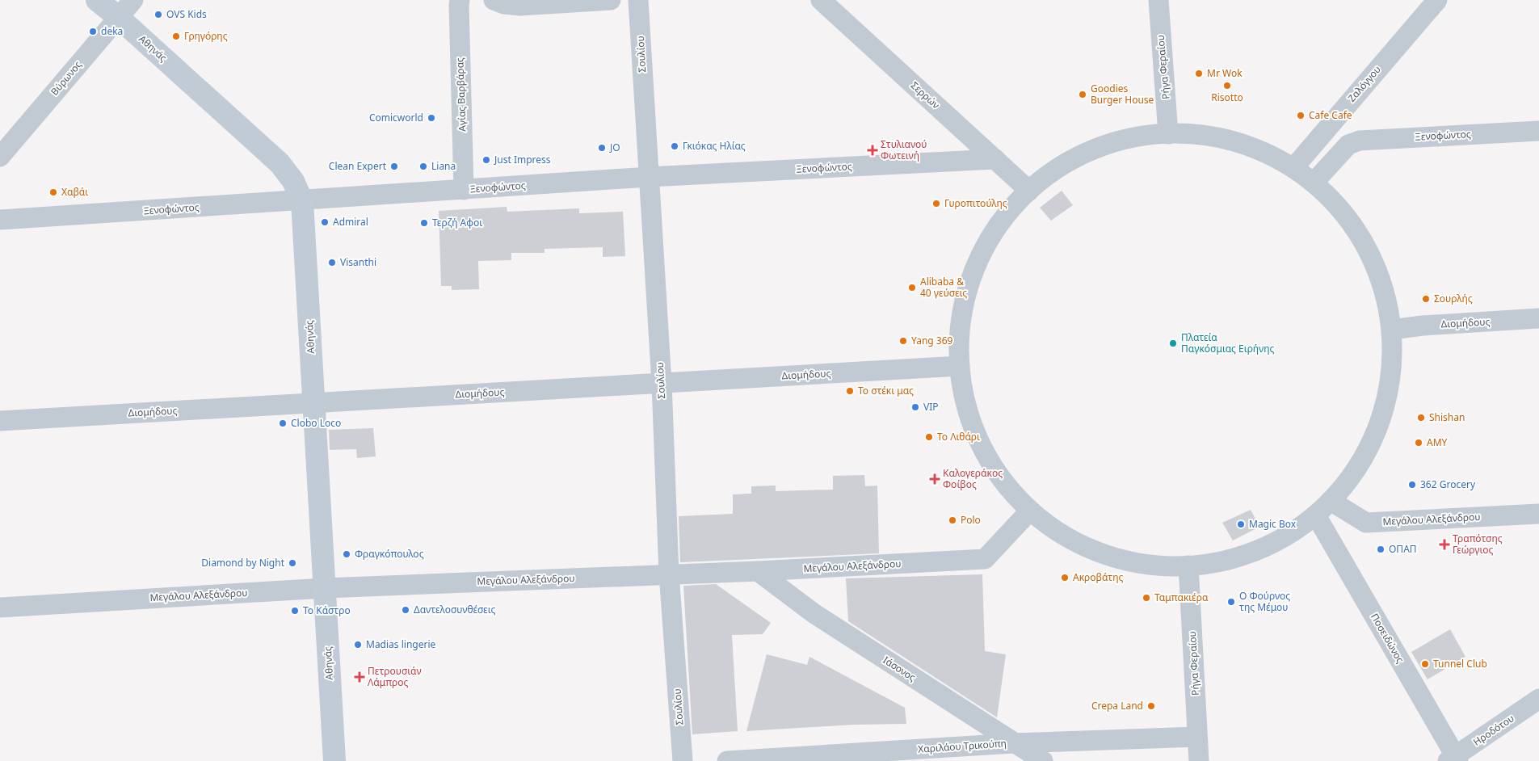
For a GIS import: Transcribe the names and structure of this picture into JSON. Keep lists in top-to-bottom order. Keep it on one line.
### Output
{"streets":{"main road":["Αθηνάς"],"street":["Σουλίου","Ρήγα Φεραίου","Βύρωνος","Ζαλόγγου","Αγίας Βαρβάρας","Σερρών","Ξενοφώντος","Διομήδους","Μεγάλου Αλεξάνδρου","Ποσειδώνος","Ιάσονος","Ηροδότου","Χαριλάου Τρικούπη"]},"crossings":[["Αθηνάς","Βύρωνος"],["Αθηνάς","Ξενοφώντος"],["Αθηνάς","Διομήδους"],["Αθηνάς","Μεγάλου Αλεξάνδρου"],["Σουλίου","Ξενοφώντος"],["Σουλίου","Διομήδους"],["Σουλίου","Μεγάλου Αλεξάνδρου"],["Ρήγα Φεραίου","Χαριλάου Τρικούπη"],["Αγίας Βαρβάρας","Ξενοφώντος"],["Σερρών","Ξενοφώντος"],["Μεγάλου Αλεξάνδρου","Ιάσονος"],["Ποσειδώνος","Ηροδότου"],["Ιάσονος","Χαριλάου Τρικούπη"]],"places":{"other":["OVS Kids","deka","Γρηγόρης","Mr Wok","Risotto","Goodies Burger House","Cafe Cafe","Comicworld","Γκιόκας Ηλίας","JO","Just Impress","Clean Expert","Liana","Χαβάι","Γυροπιτούλης","Admiral","Τερζή Αφοι","Visanthi","Alibaba & 40 γεύσεις","Σουρλής","Yang 369","Πλατεία Παγκόσμιας Ειρήνης","Το στέκι μας","VIP","Shishan","Clobo Loco","Το Λιθάρι","AMY","362 Grocery","Polo","Magic Box","ΟΠΑΠ","Φραγκόπουλος","Diamond by Night","Ακροβάτης","Ταμπακιέρα","Ο Φούρνος της Μέμου","Δαντελοσυνθέσεις","Το Κάστρο","Madias lingerie","Tunnel Club","Crepa Land"],"health":["Στυλιανού Φωτεινή","Καλογεράκος Φοίβος","Τραπότσης Γεώργιος","Πετρουσιάν Λάμπρος"]}}
